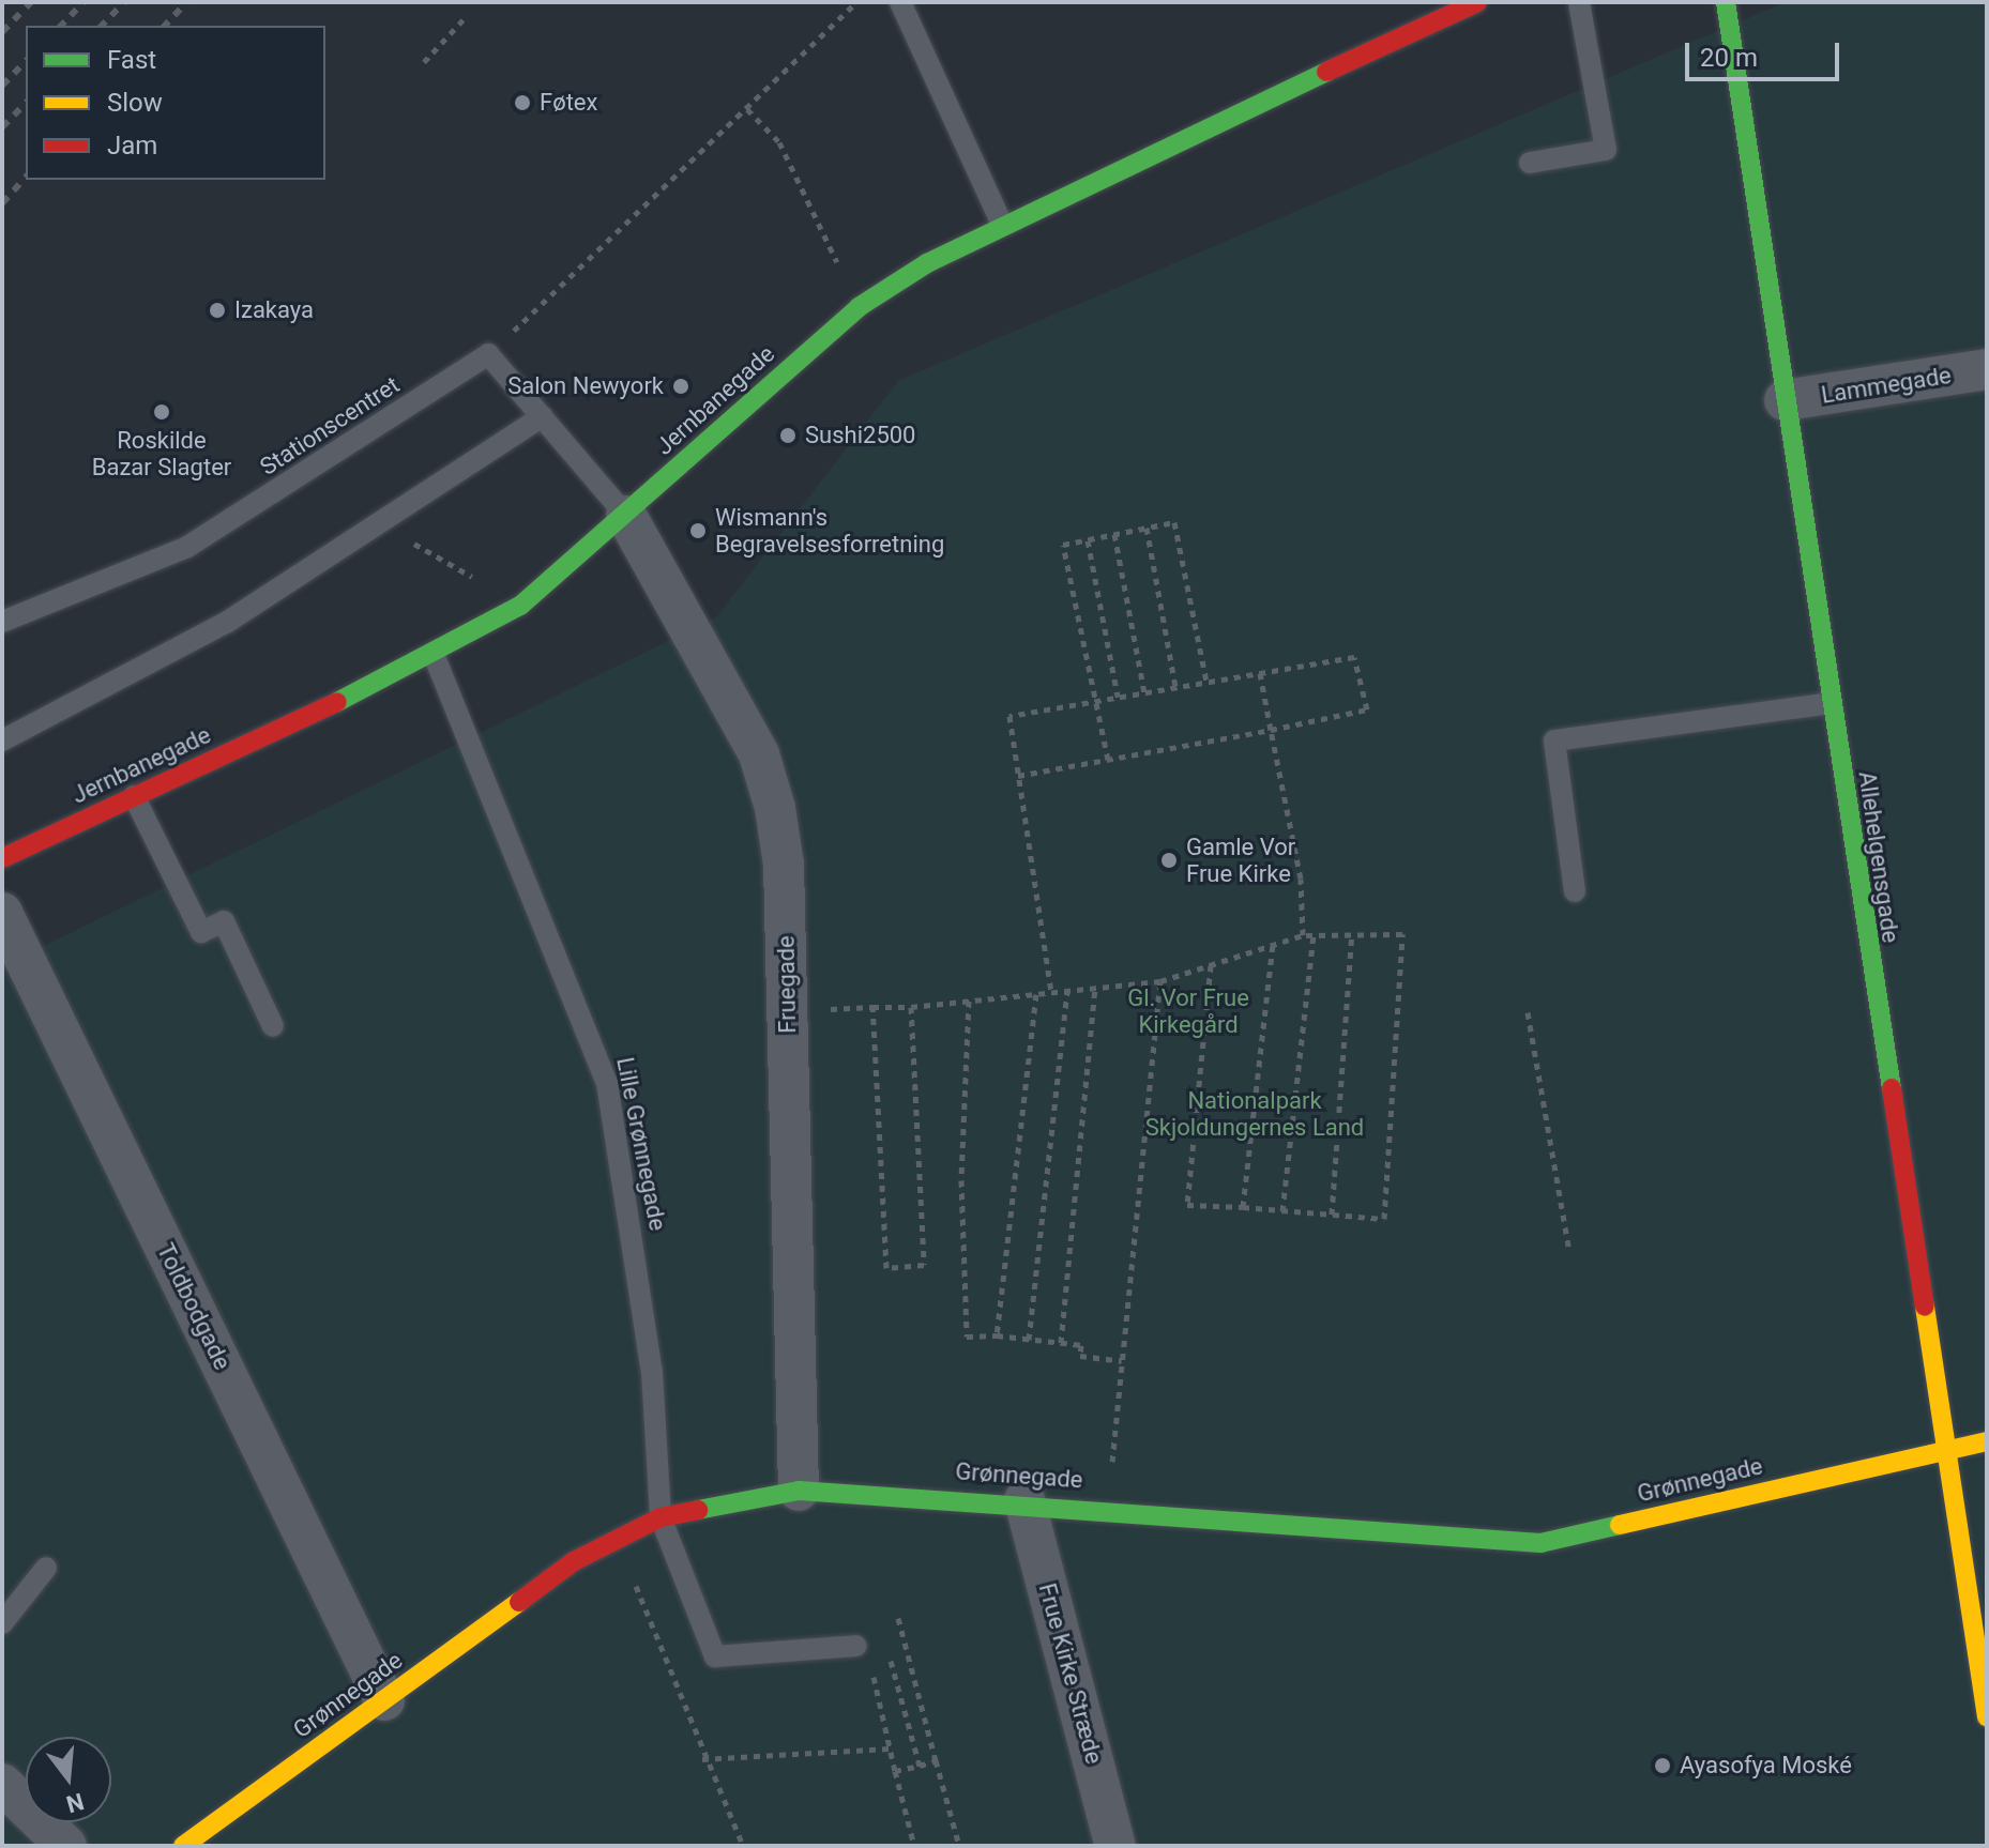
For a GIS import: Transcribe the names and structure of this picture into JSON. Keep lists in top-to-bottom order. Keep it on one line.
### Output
{"streets":{"street":["Lammegade","Jernbanegade","Allehelgensgade","Fruegade","Toldbodgade","Grønnegade","Frue Kirke Stræde"],"lane":["Stationscentret","Lille Grønnegade"]},"crossings":[["Lammegade","Allehelgensgade"],["Jernbanegade","Fruegade"],["Jernbanegade","Lille Grønnegade"],["Allehelgensgade","Grønnegade"],["Fruegade","Grønnegade"],["Lille Grønnegade","Grønnegade"],["Toldbodgade","Grønnegade"],["Grønnegade","Frue Kirke Stræde"]],"parks":["Gl. Vor Frue Kirkegård","Nationalpark Skjoldungernes Land"],"places":["Føtex","Izakaya","Salon Newyork","Roskilde Bazar Slagter","Sushi2500","Wismann's Begravelsesforretning","Gamle Vor Frue Kirke","Ayasofya Moské"],"legend":["Fast","Slow","Jam"],"scale_bar":"20 m","north":"bottom"}
